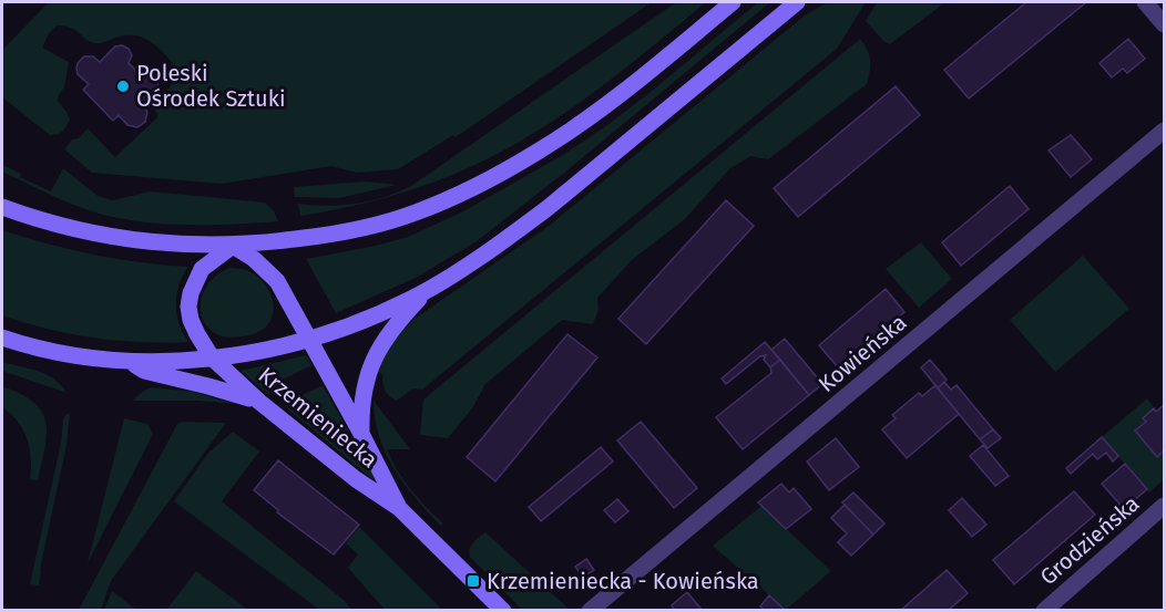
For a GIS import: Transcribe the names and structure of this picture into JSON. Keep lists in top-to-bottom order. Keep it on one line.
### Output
{"streets":{"main road":["Krzemieniecka"],"street":["Kowieńska","Grodzieńska"]},"places":{"other":["Poleski Ośrodek Sztuki"],"transit":["Krzemieniecka - Kowieńska"]}}
